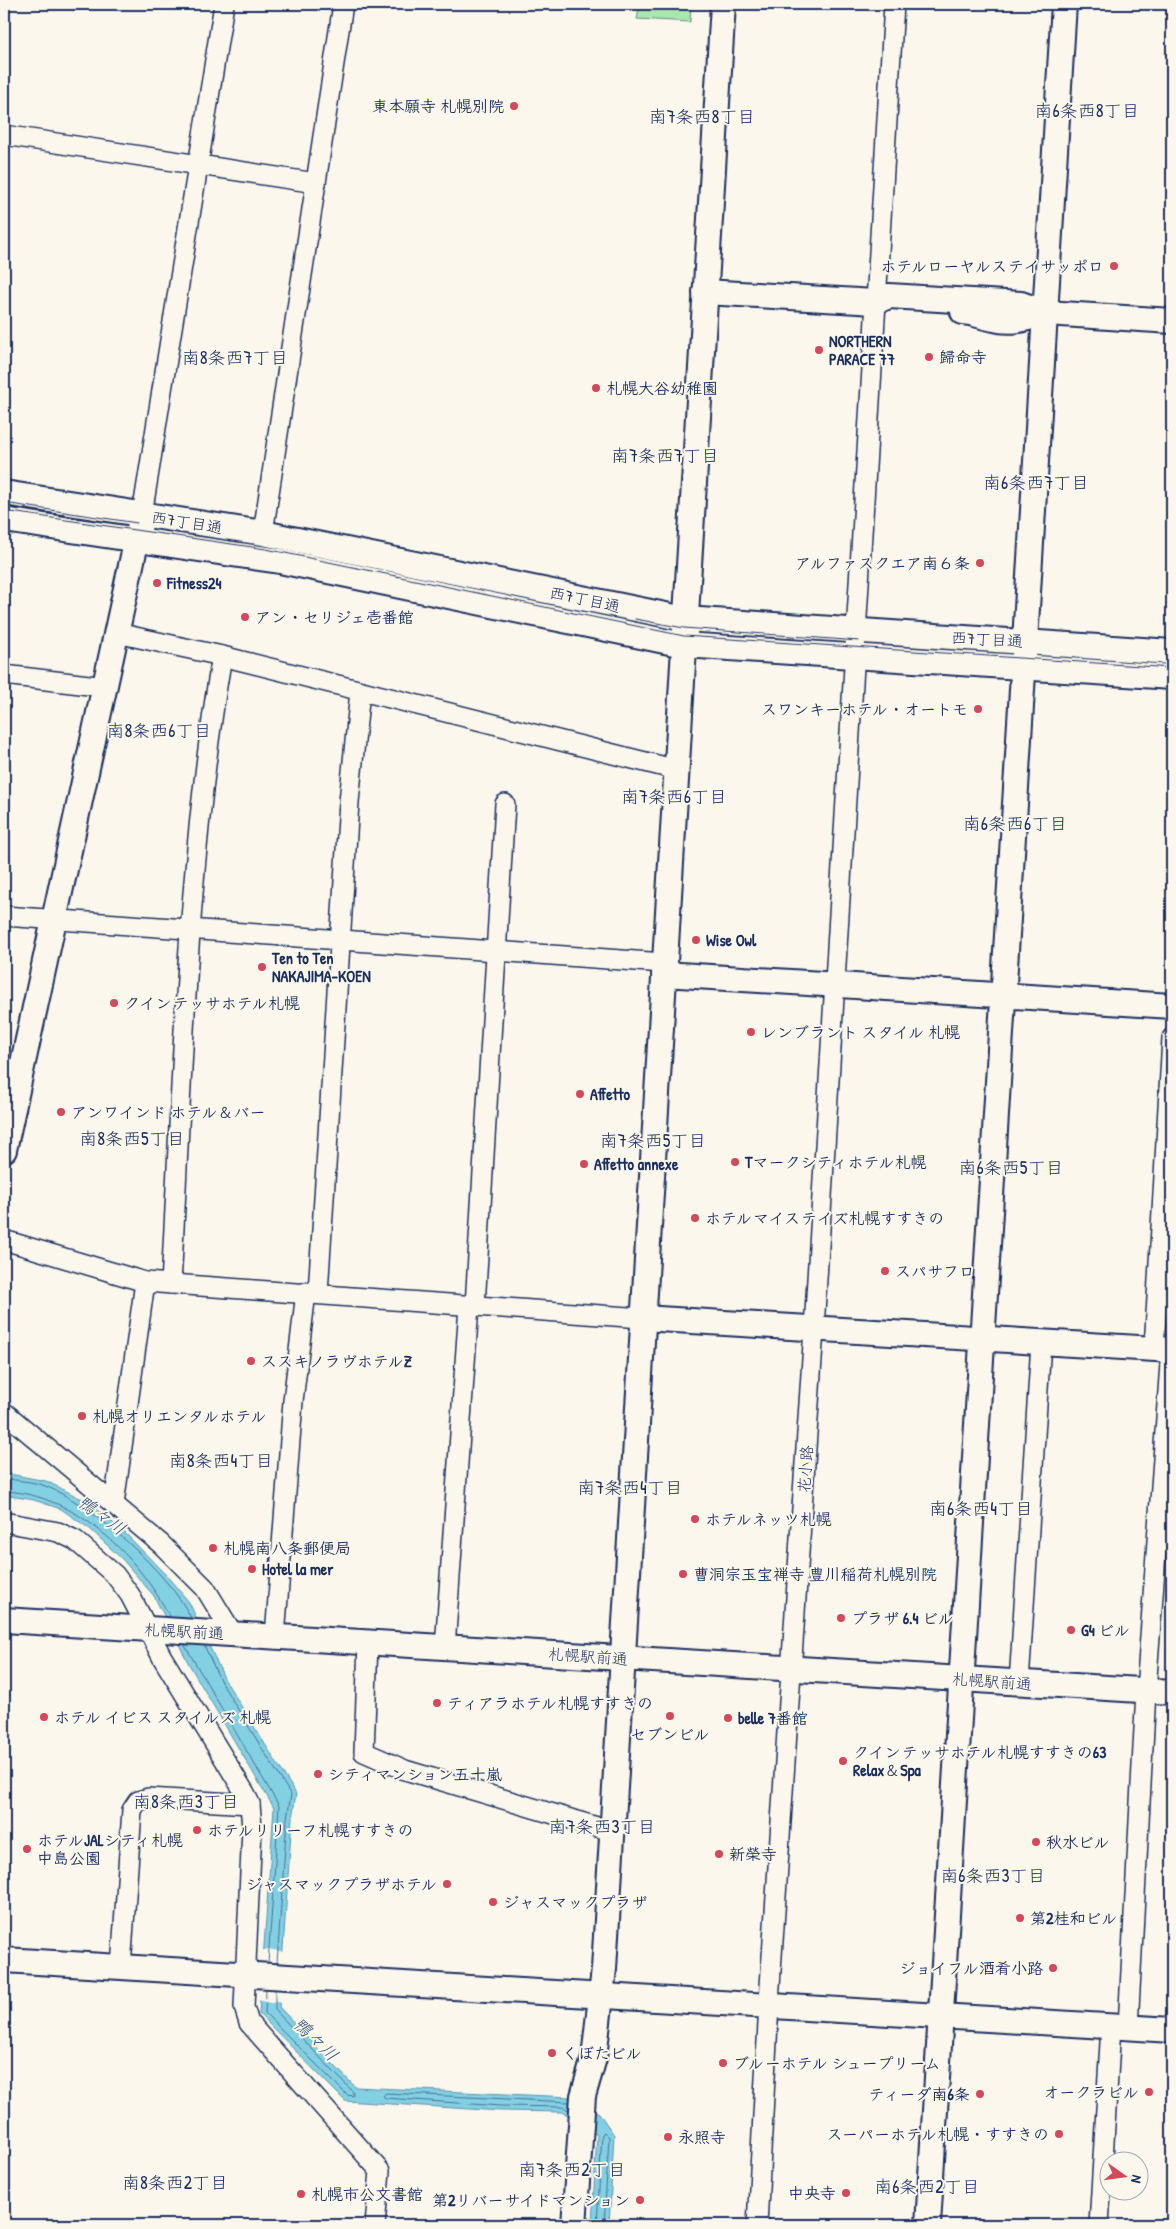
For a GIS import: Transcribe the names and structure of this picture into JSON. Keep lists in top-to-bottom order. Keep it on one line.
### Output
{"streets":{"street":["西7丁目通","花小路","札幌駅前通"]},"crossings":[["西7丁目通","花小路"],["花小路","札幌駅前通"]],"districts":["南6条西8丁目","南7条西8丁目","南8条西7丁目","南7条西7丁目","南6条西7丁目","南8条西6丁目","南7条西6丁目","南6条西6丁目","南8条西5丁目","南7条西5丁目","南6条西5丁目","南8条西4丁目","南7条西4丁目","南6条西4丁目","南8条西3丁目","南7条西3丁目","南6条西3丁目","南7条西2丁目","南8条西2丁目","南6条西2丁目"],"water":["鴨々川"],"places":["東本願寺 札幌別院","ホテルローヤルステイサッポロ","NORTHERN PARACE 77","歸命寺","札幌大谷幼稚園","アルファスクエア南６条","Fitness24","アン・セリジェ壱番館","スワンキーホテル・オートモ","Wise Owl","Ten to Ten NAKAJIMA-KOEN","クインテッサホテル札幌","レンブラント スタイル 札幌","Affetto","アンワインド ホテル＆バー","Tマークシティホテル札幌","Affetto annexe","ホテルマイステイズ札幌すすきの","スパサフロ","ススキノラヴホテルZ","札幌オリエンタルホテル","ホテルネッツ札幌","札幌南八条郵便局","Hotel la mer","曹洞宗玉宝禅寺 豊川稲荷札幌別院","プラザ 6.4 ビル","G4 ビル","ティアラホテル札幌すすきの","セブンビル","ホテル イビス スタイルズ 札幌","belle 7番館","クインテッサホテル札幌すすきの63 Relax＆Spa","シティマンション五十嵐","ホテルリリーフ札幌すすきの","秋水ビル","ホテルJALシティ札幌 中島公園","新榮寺","ジャスマックプラザホテル","ジャスマックプラザ","第2桂和ビル","ジョイフル酒肴小路","くぼたビル","ブルーホテル シュープリーム","オークラビル","ティーダ南6条","スーパーホテル札幌・すすきの","永照寺","中央寺","札幌市公文書館","第2リバーサイドマンション"],"north":"right"}
